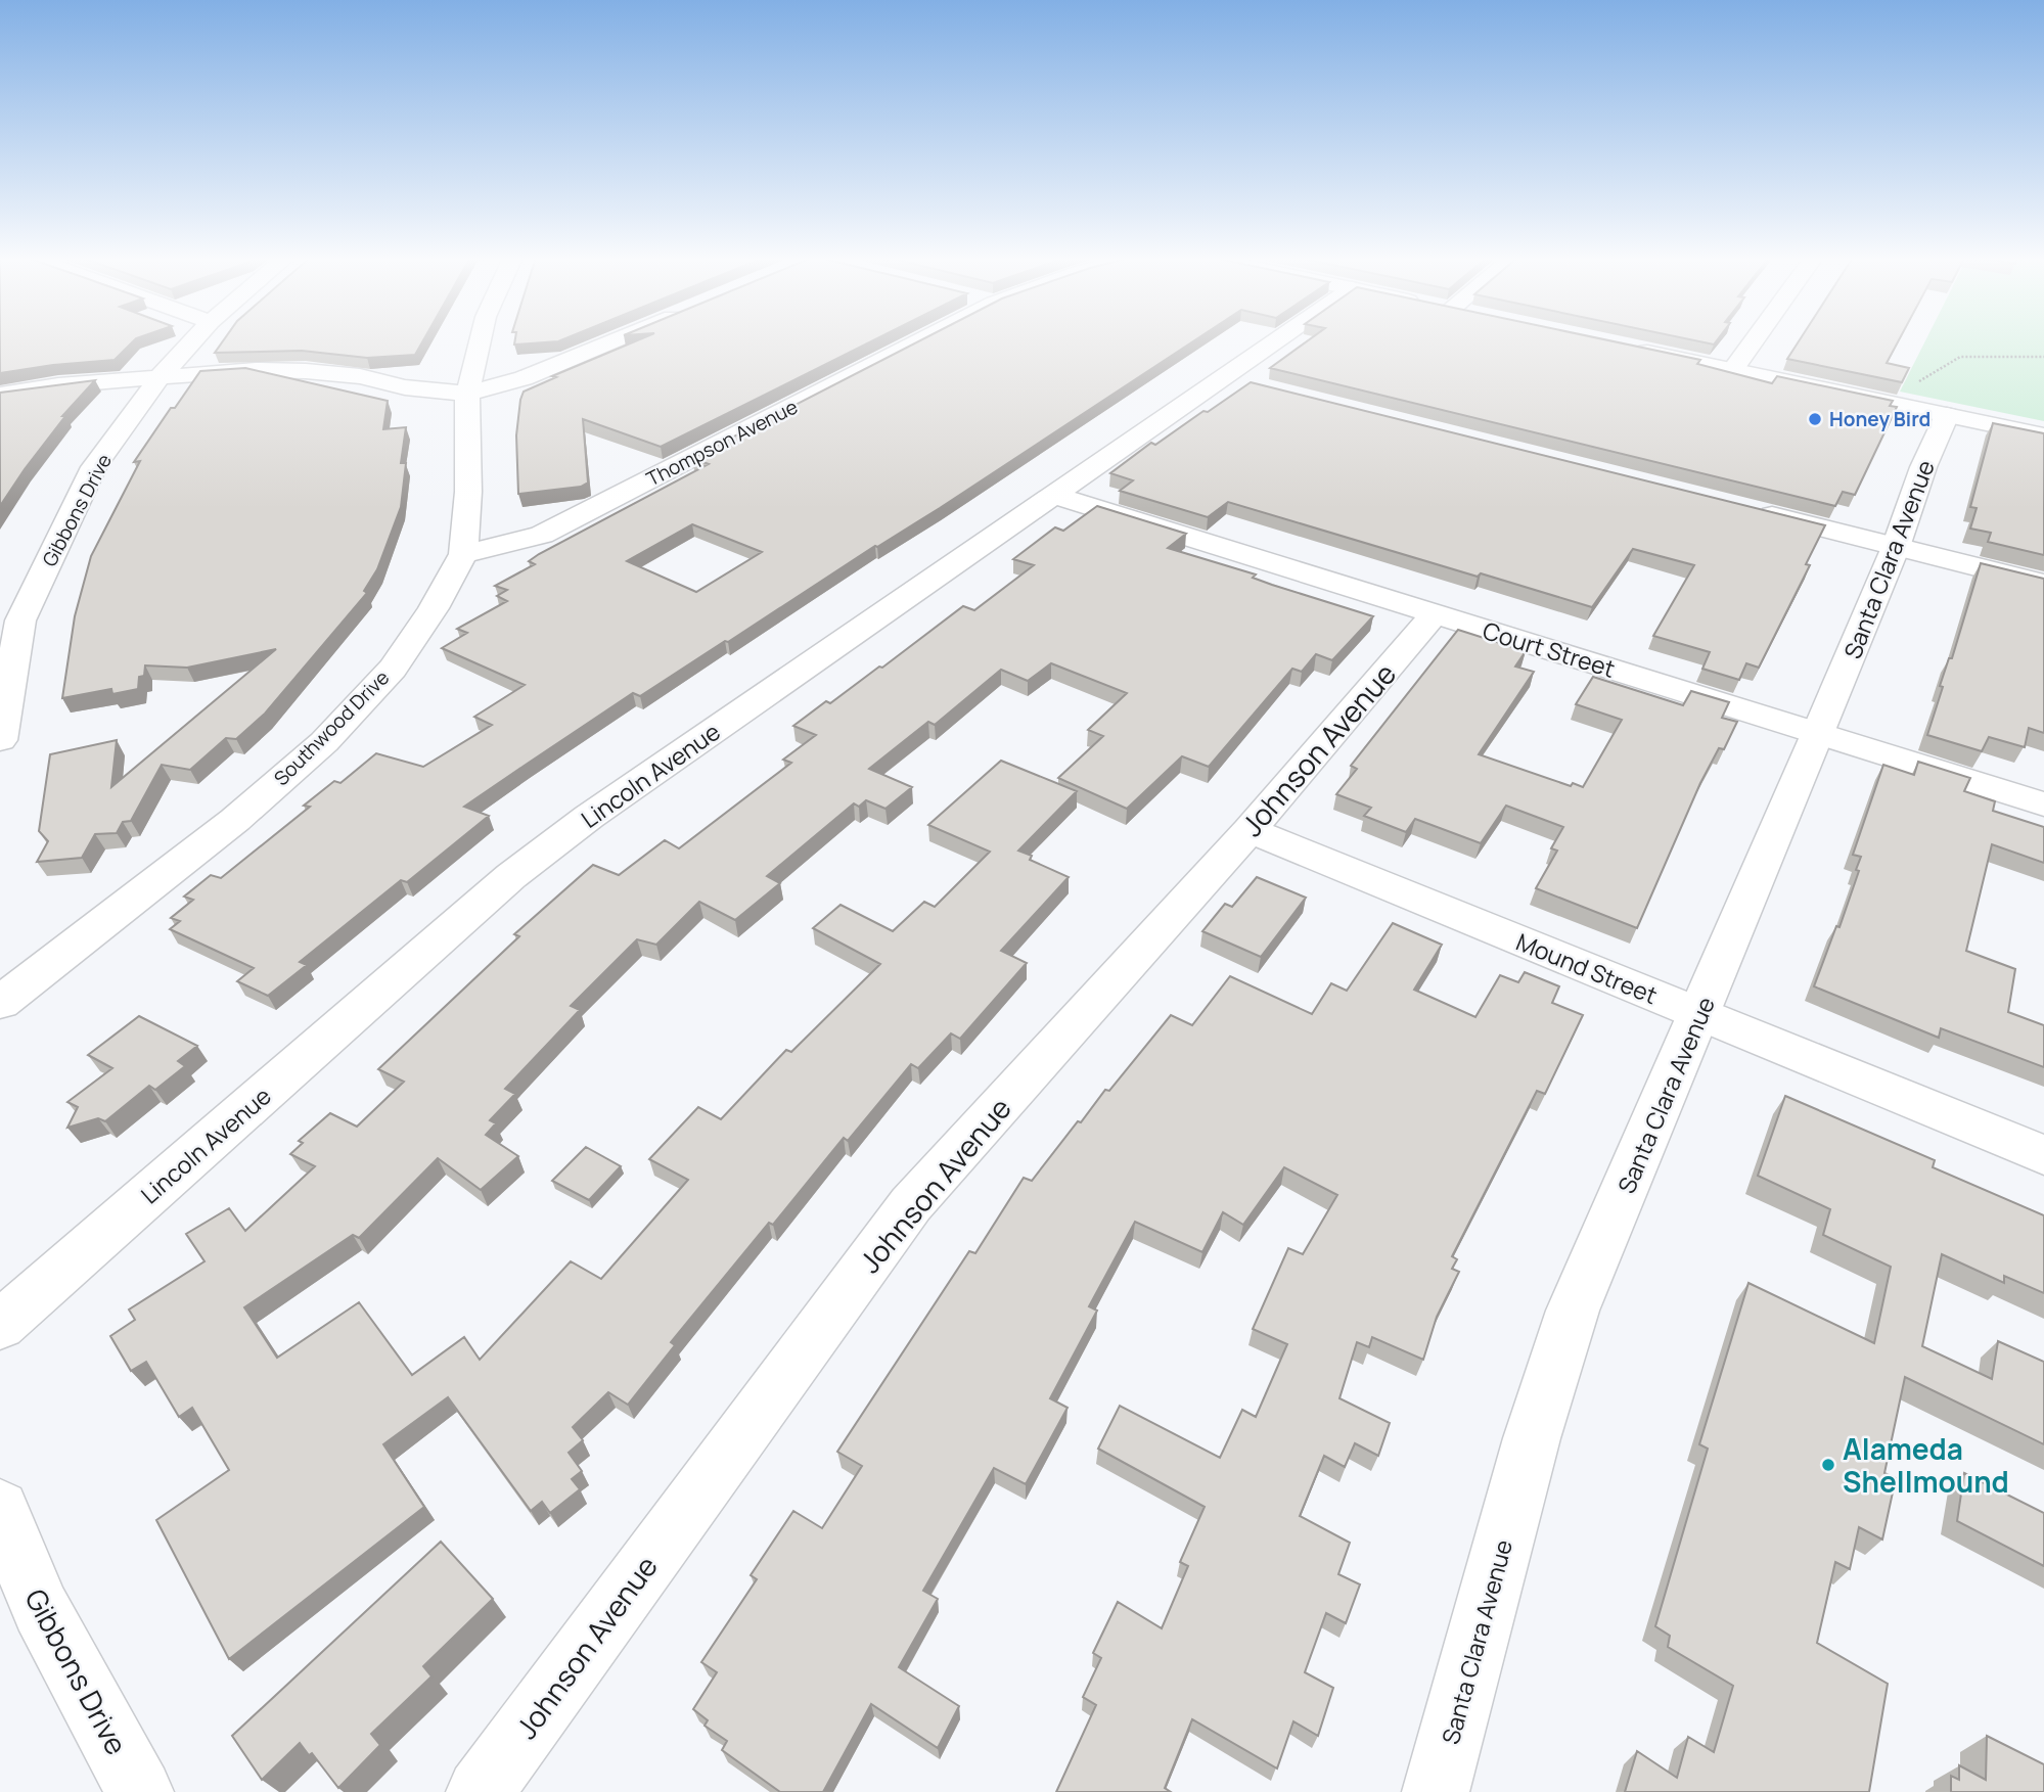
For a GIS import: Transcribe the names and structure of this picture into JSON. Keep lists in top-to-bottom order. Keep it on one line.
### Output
{"streets":{"street":["Thompson Avenue","Gibbons Drive","Santa Clara Avenue","Court Street","Southwood Drive","Johnson Avenue","Lincoln Avenue","Mound Street"]},"crossings":[["Thompson Avenue","Southwood Drive"],["Santa Clara Avenue","Court Street"],["Santa Clara Avenue","Mound Street"],["Court Street","Johnson Avenue"],["Court Street","Lincoln Avenue"],["Johnson Avenue","Mound Street"]],"places":["Honey Bird","Alameda Shellmound"]}
